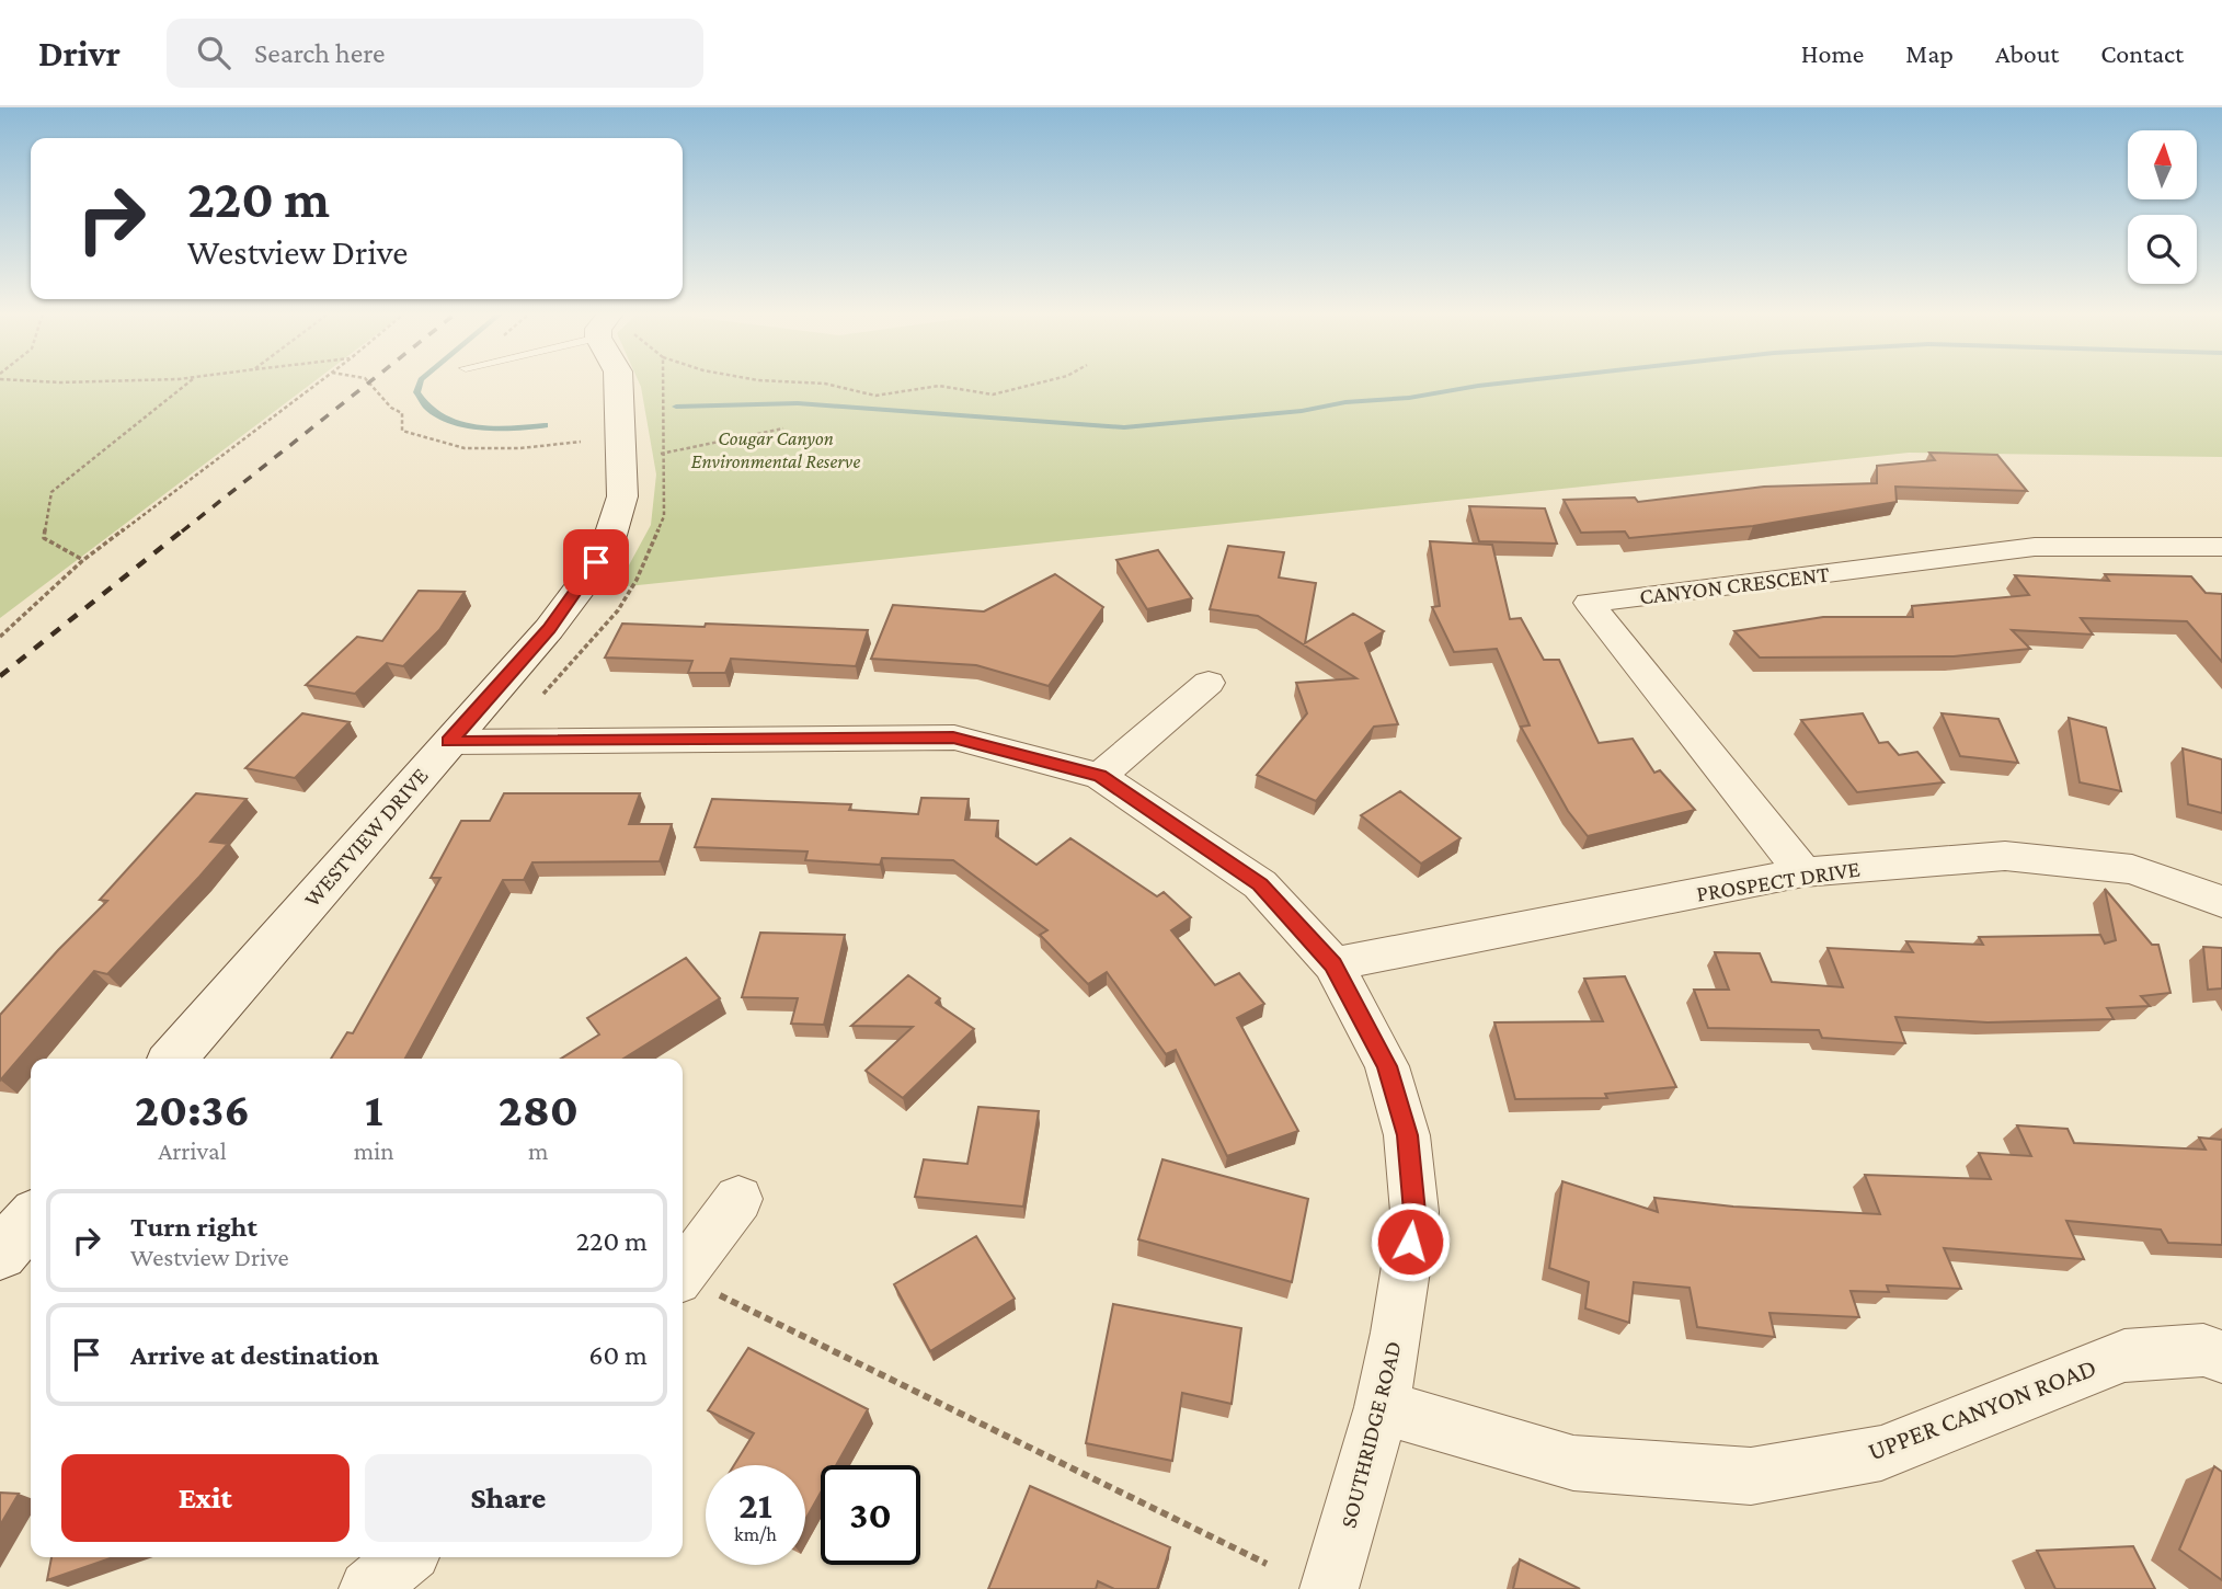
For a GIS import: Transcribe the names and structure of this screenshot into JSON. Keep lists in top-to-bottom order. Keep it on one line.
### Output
{"streets":{"street":["CANYON CRESCENT","WESTVIEW DRIVE","PROSPECT DRIVE","UPPER CANYON ROAD","SOUTHRIDGE ROAD"]},"crossings":[["CANYON CRESCENT","PROSPECT DRIVE"],["WESTVIEW DRIVE","SOUTHRIDGE ROAD"],["PROSPECT DRIVE","SOUTHRIDGE ROAD"],["UPPER CANYON ROAD","SOUTHRIDGE ROAD"]],"parks":["Cougar Canyon Environmental Reserve"],"north":"top","page":{"header":"Drivr","search":"Search here","nav":["Home","Map","About","Contact"],"turn":["220 m","Westview Drive"],"eta":["20:36","Arrival","1","min","280","m"],"list":[{"name":"Turn right","note":"Westview Drive","value":"220 m"},{"name":"Arrive at destination","value":"60 m"}],"buttons":["Exit","Share"],"speed":"21 km/h","limit":"30"}}
